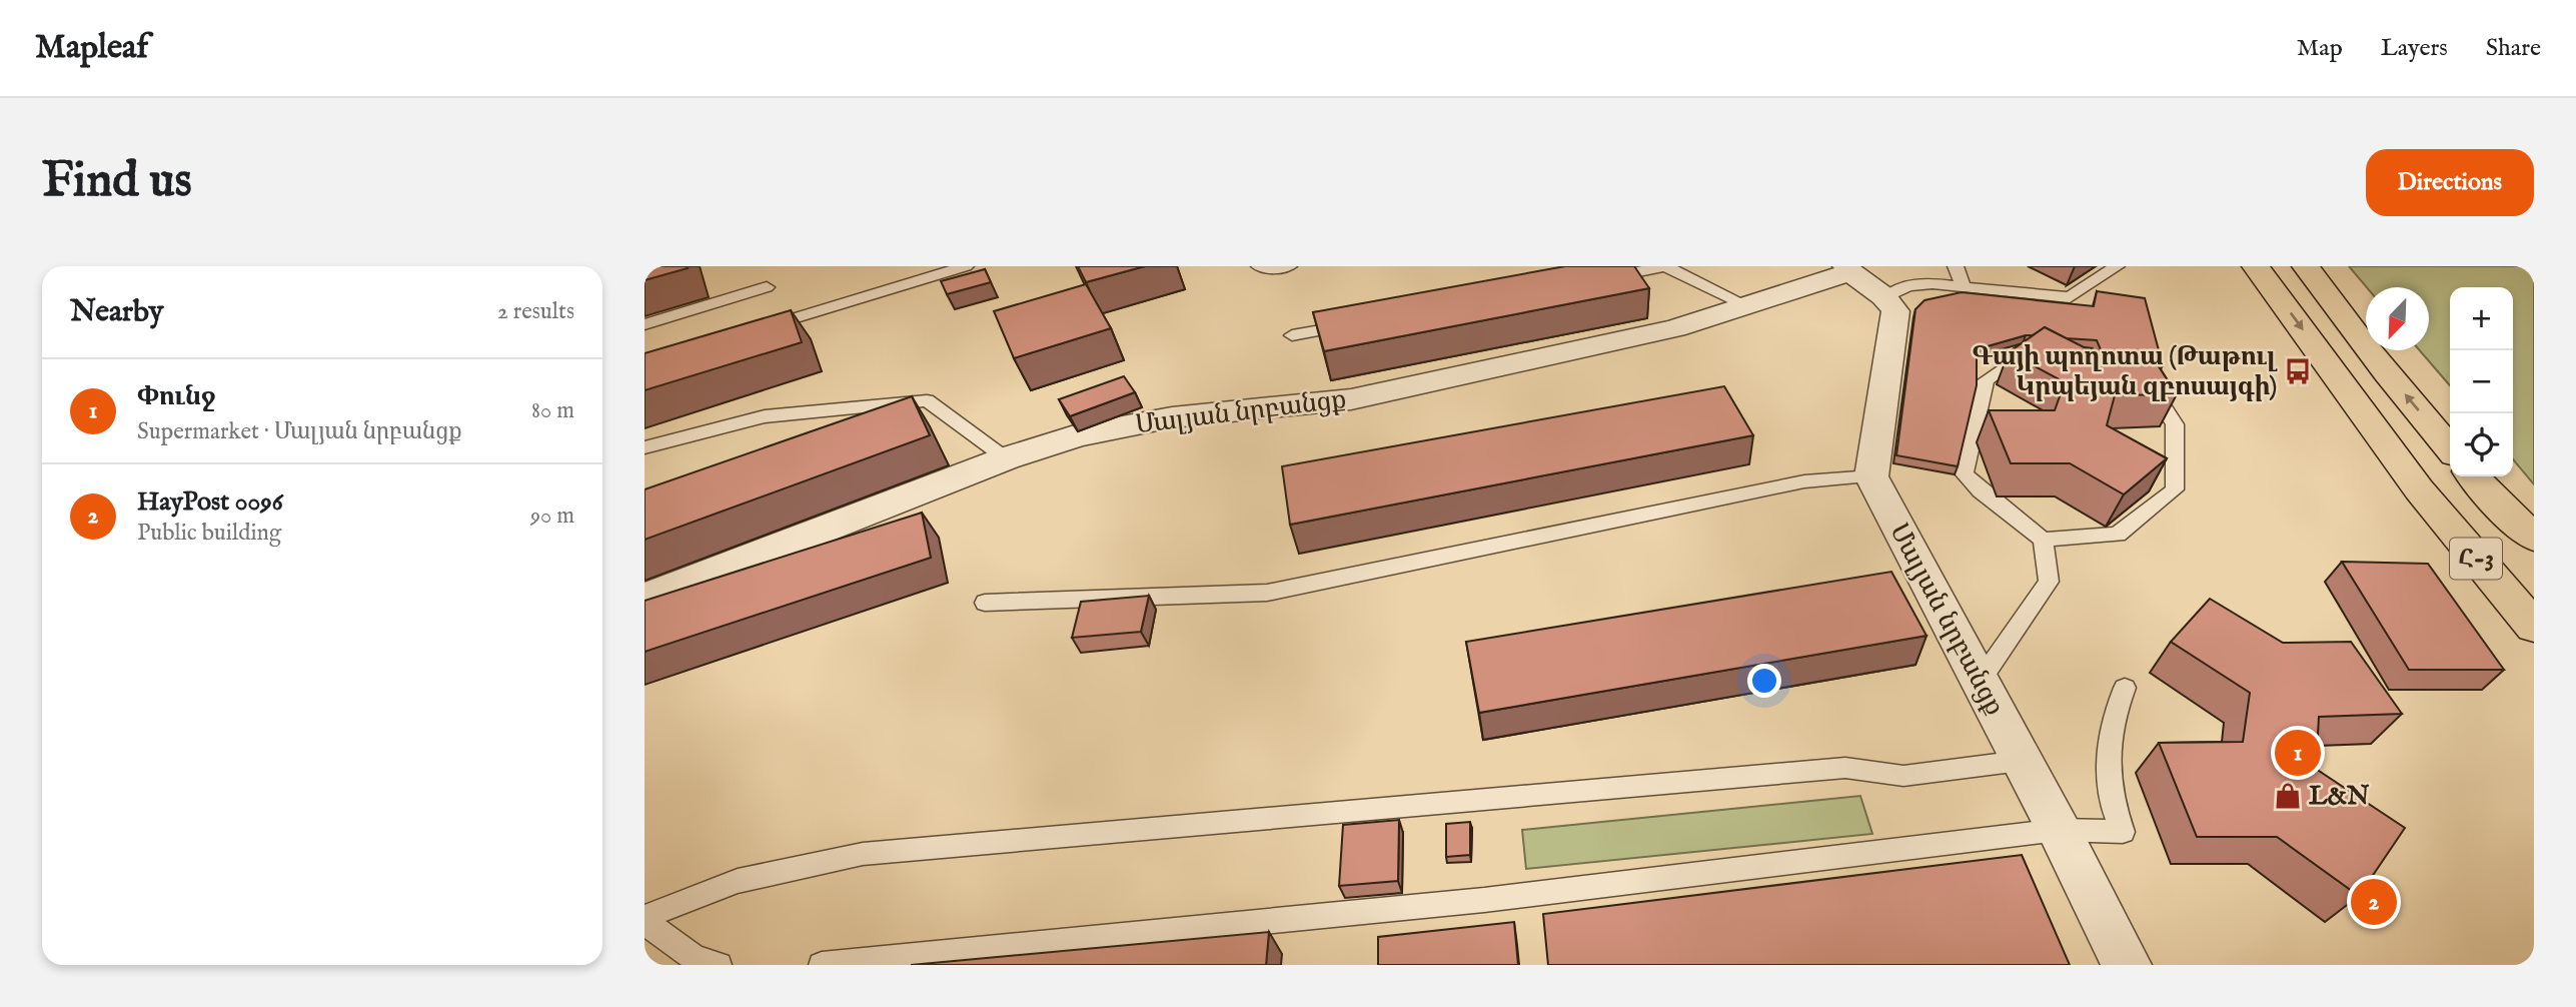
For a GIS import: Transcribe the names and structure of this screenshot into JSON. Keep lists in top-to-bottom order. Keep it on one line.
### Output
{"streets":{"main road":["Հ-3"],"street":["Մալյան նրբանցք"]},"places":{"bus stop":["Գայի պողոտա (Թաթուլ Կրպեյան զբոսայգի)"],"shop":["L&N"]},"north":"bottom left","page":{"header":"Mapleaf","nav":["Map","Layers","Share"],"buttons":"Directions","title":"Find us","heading":["Nearby","2 results"],"map_buttons":["+","−"],"list":[{"mark":"1","name":"Փունջ","note":"Supermarket · Մալյան նրբանցք","value":"80 m"},{"mark":"2","name":"HayPost 0096","note":"Public building","value":"90 m"}],"pins":["1","2"]}}
